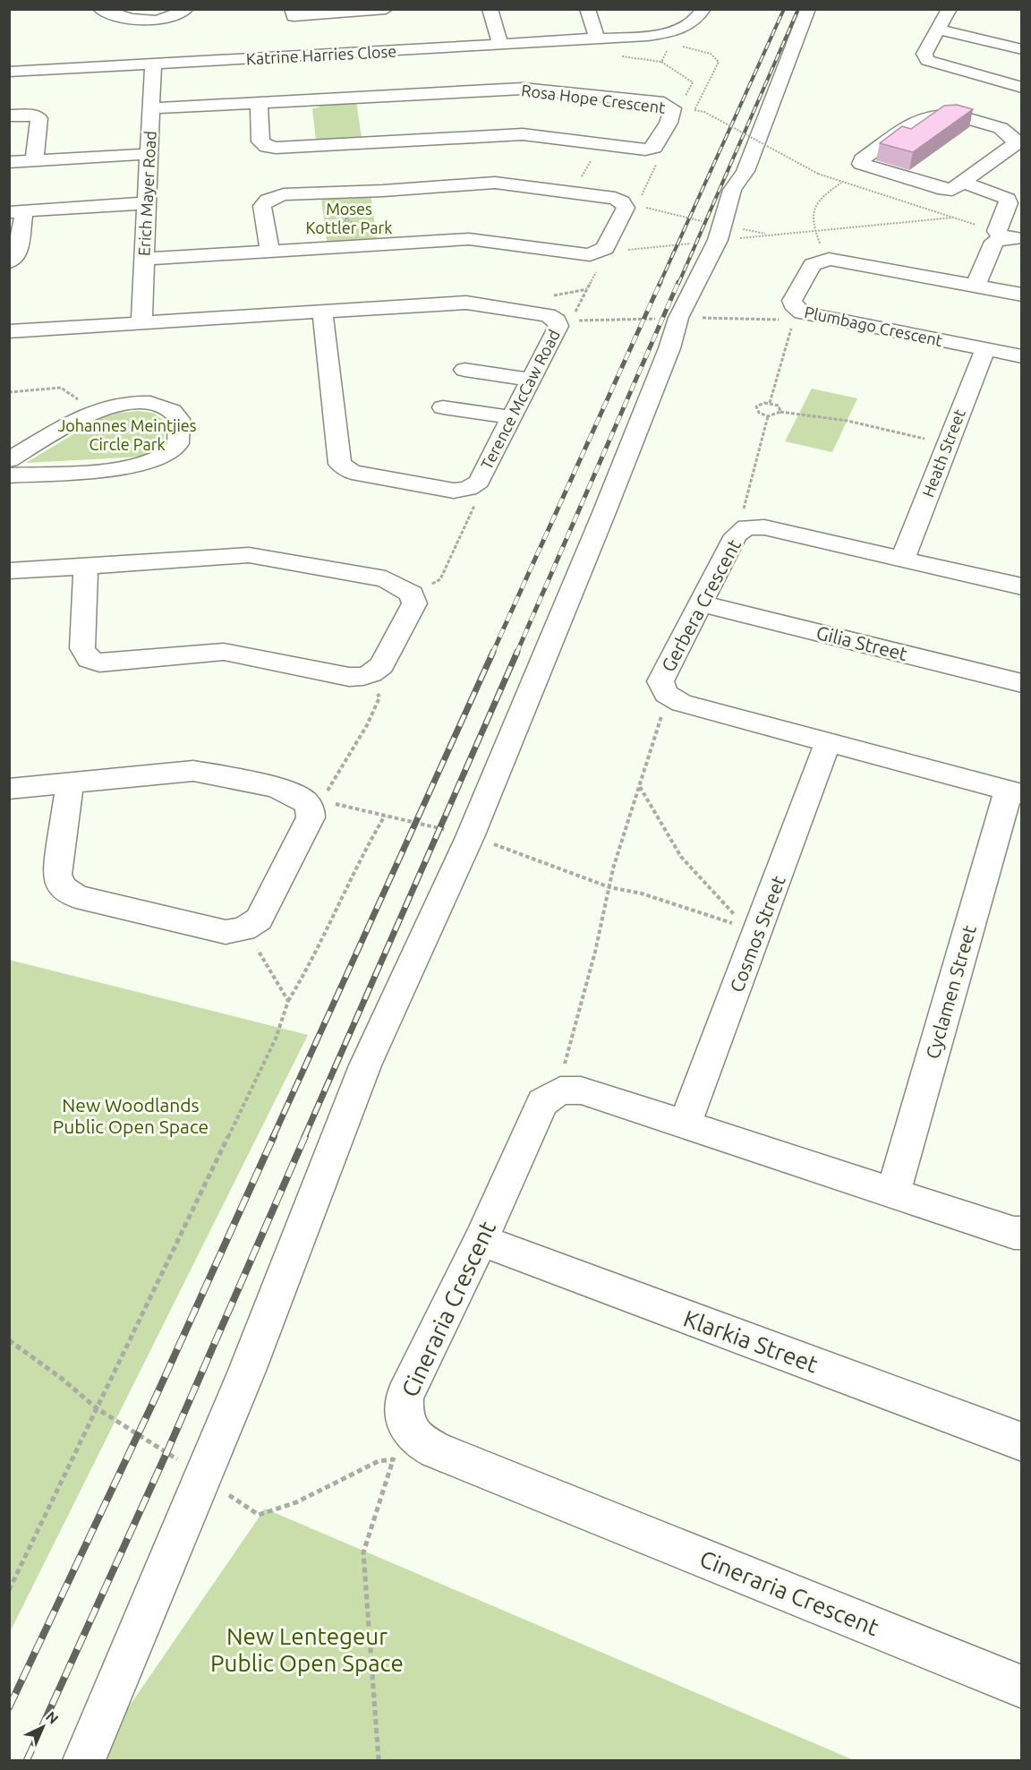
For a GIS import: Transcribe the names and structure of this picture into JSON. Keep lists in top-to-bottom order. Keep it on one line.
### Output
{"streets":{"street":["Katrine Harries Close","Rosa Hope Crescent","Erich Mayer Road","Plumbago Crescent","Terence McCaw Road","Heath Street","Gerbera Crescent","Gilia Street","Cosmos Street","Cyclamen Street","Cineraria Crescent","Klarkia Street"]},"crossings":[["Katrine Harries Close","Erich Mayer Road"],["Rosa Hope Crescent","Erich Mayer Road"],["Erich Mayer Road","Terence McCaw Road"],["Plumbago Crescent","Heath Street"],["Heath Street","Gerbera Crescent"],["Gerbera Crescent","Gilia Street"],["Gerbera Crescent","Cosmos Street"],["Gerbera Crescent","Cyclamen Street"],["Cineraria Crescent","Klarkia Street"]],"parks":["Moses Kottler Park","Johannes Meintjies Circle Park","New Woodlands Public Open Space","New Lentegeur Public Open Space"],"north":"top right"}
